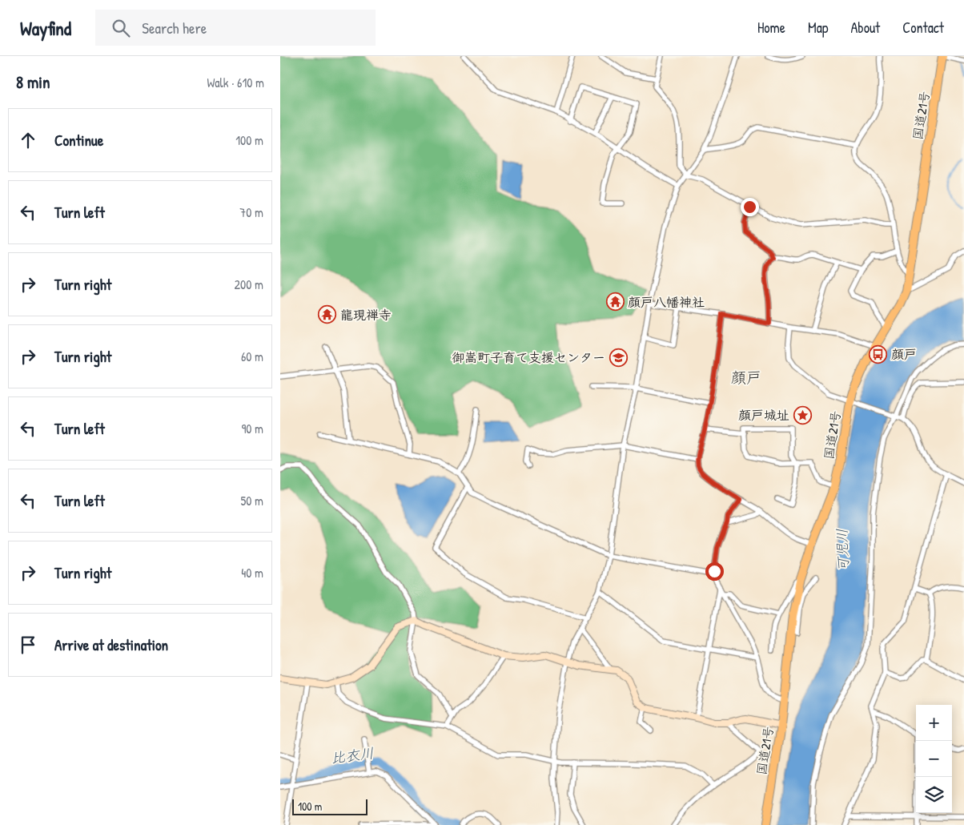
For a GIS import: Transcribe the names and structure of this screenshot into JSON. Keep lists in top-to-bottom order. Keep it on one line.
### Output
{"streets":{"highway":["国道21号"]},"districts":["顔戸"],"water":["可児川","比衣川"],"places":{"temple":["顔戸八幡神社","龍現禅寺"],"bus stop":["顔戸"],"school or university":["御嵩町子育て支援センター"],"place":["顔戸城址"]},"scale_bar":"100 m","page":{"header":"Wayfind","search":"Search here","nav":["Home","Map","About","Contact"],"heading":["8 min","Walk · 610 m"],"list":[["Continue","100 m"],["Turn left","70 m"],["Turn right","200 m"],["Turn right","60 m"],["Turn left","90 m"],["Turn left","50 m"],["Turn right","40 m"],"Arrive at destination"],"map_buttons":["+","−"],"scale":"100 m"}}
